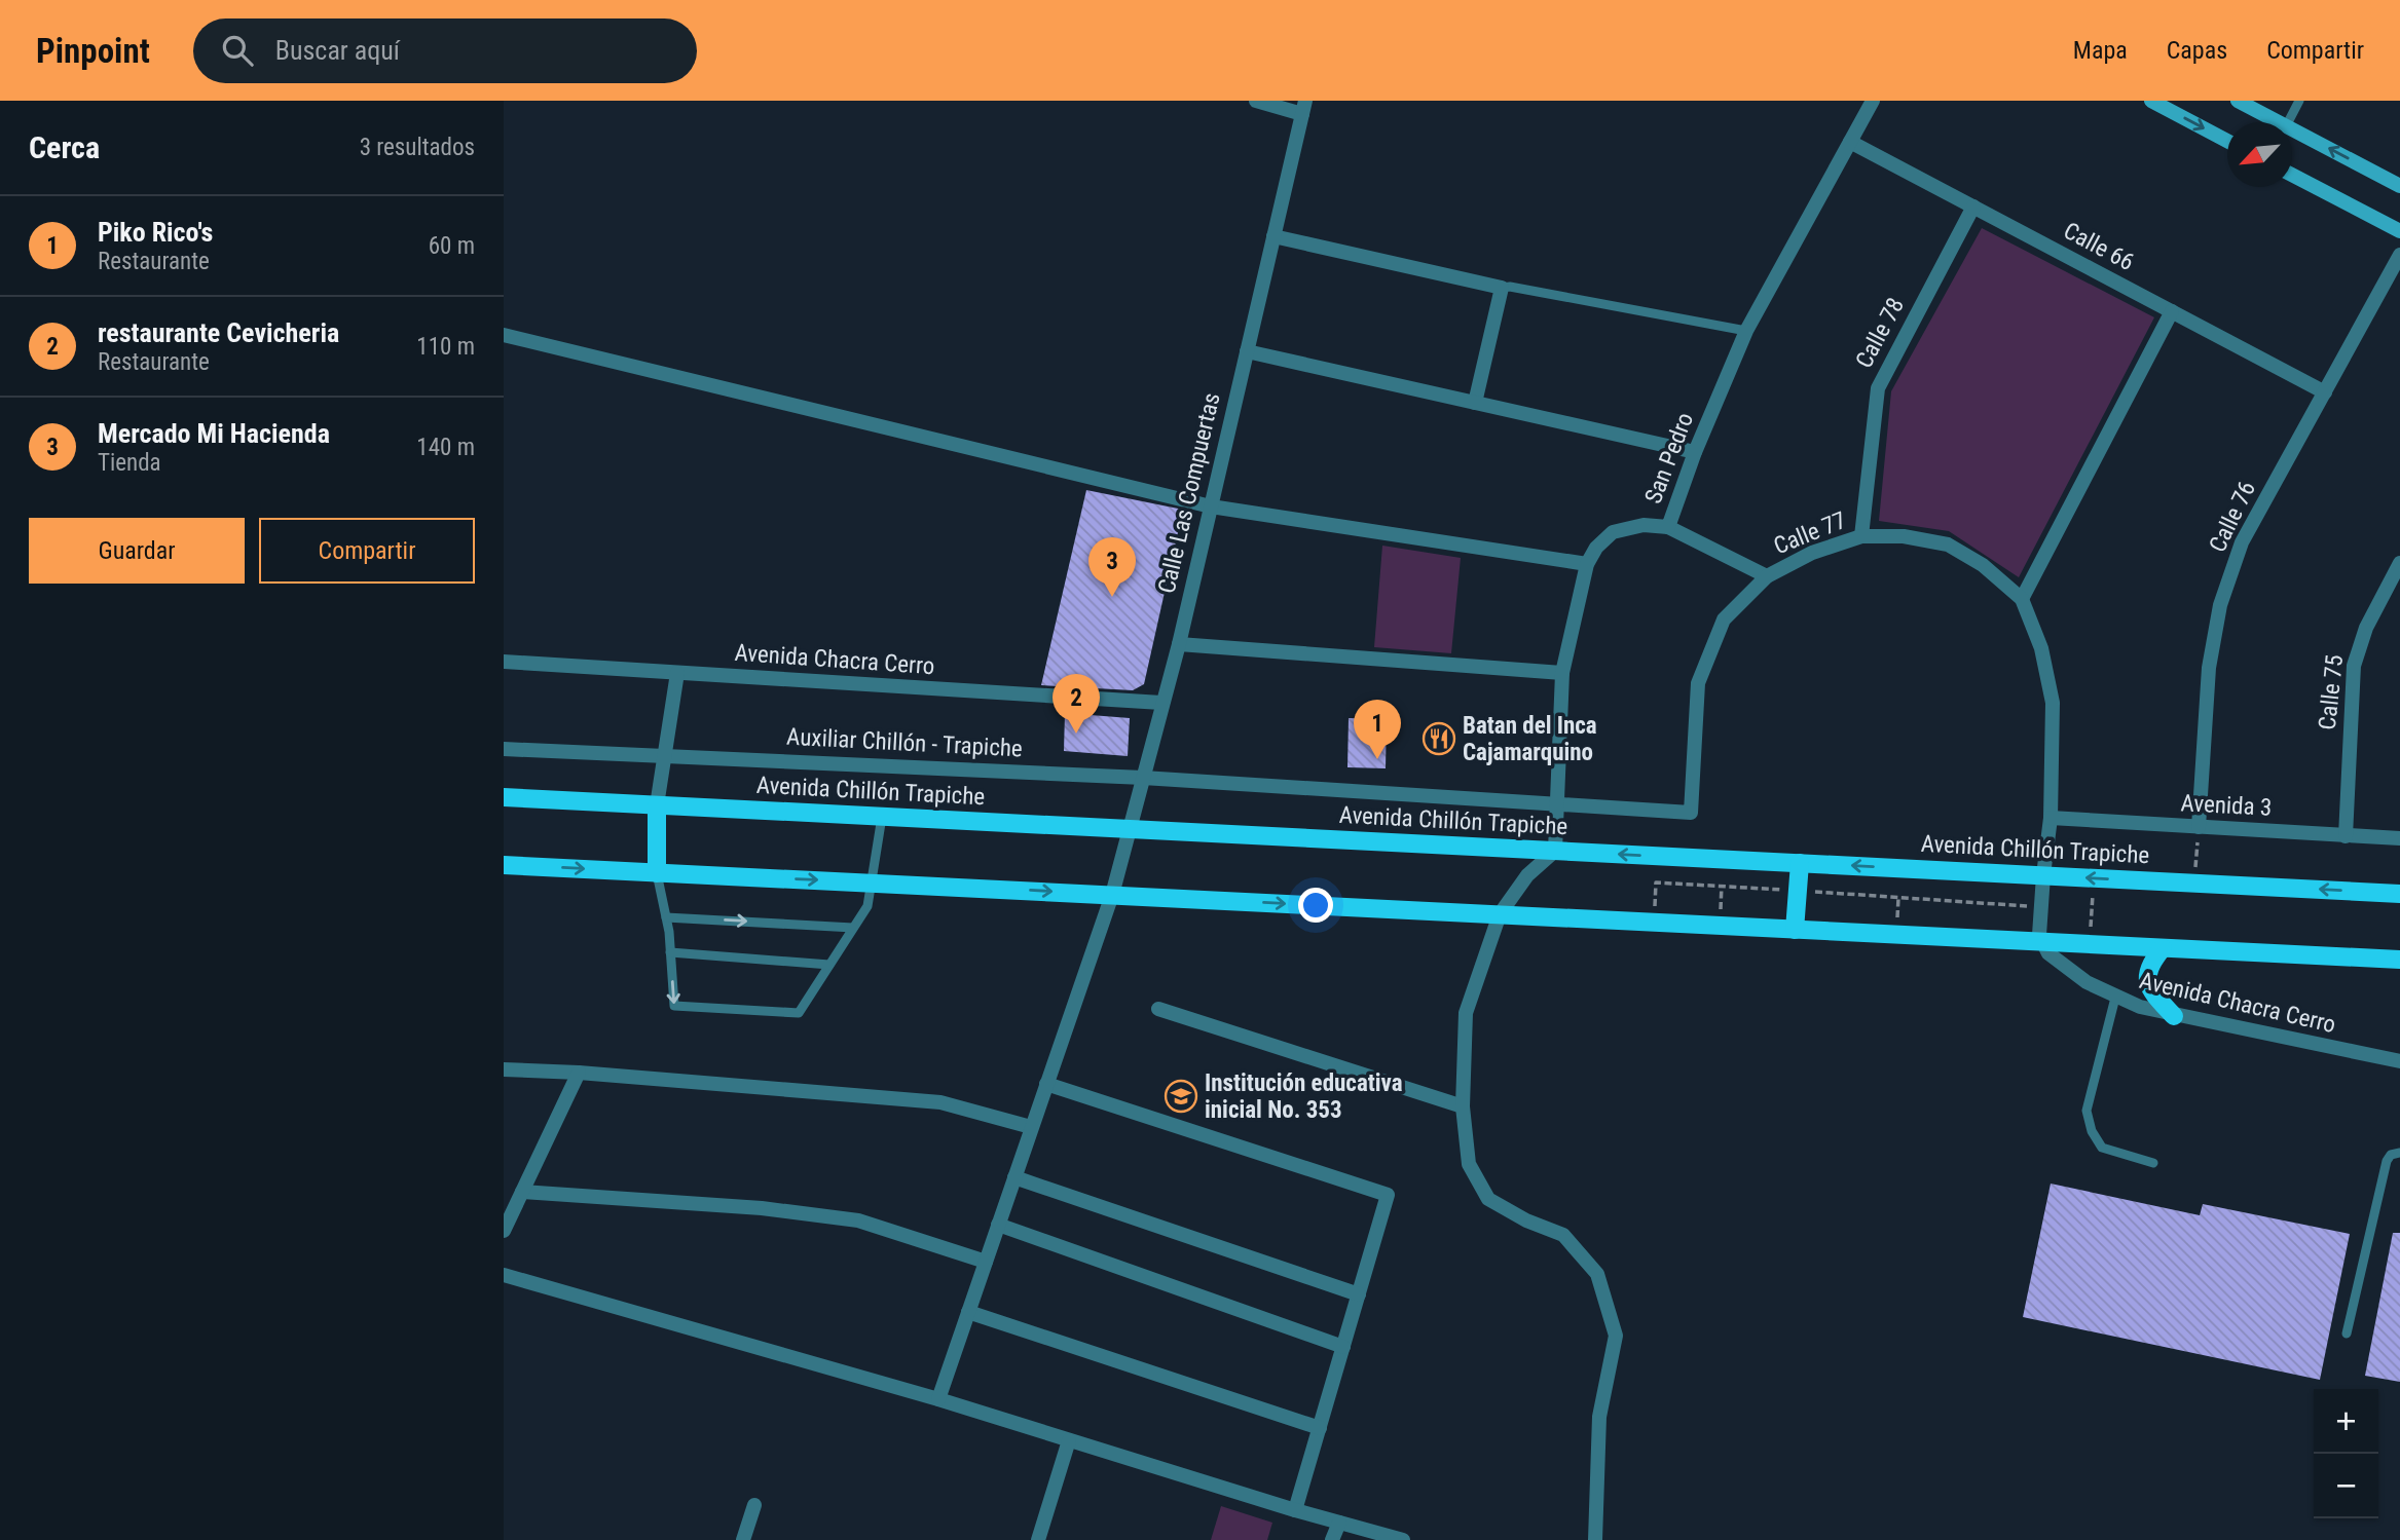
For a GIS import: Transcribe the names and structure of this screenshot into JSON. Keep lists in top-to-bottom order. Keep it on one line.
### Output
{"streets":{"main road":["Avenida Chillón Trapiche"],"street":["Calle 66","Calle 78","San Pedro","Calle Las Compuertas","Calle 76","Calle 77","Avenida Chacra Cerro","Calle 75","Auxiliar Chillón - Trapiche","Avenida 3"]},"crossings":[["Calle 66","Calle 78"],["Calle 66","San Pedro"],["Calle 66","Calle 76"],["Calle 78","Calle 77"],["San Pedro","Auxiliar Chillón - Trapiche"],["San Pedro","Avenida Chillón Trapiche"],["Calle Las Compuertas","Avenida Chacra Cerro"],["Calle Las Compuertas","Auxiliar Chillón - Trapiche"],["Calle Las Compuertas","Avenida Chillón Trapiche"],["Calle 76","Avenida 3"],["Calle 77","Avenida Chacra Cerro"],["Calle 77","Auxiliar Chillón - Trapiche"],["Calle 77","Avenida Chillón Trapiche"],["Calle 77","Avenida 3"],["Calle 75","Avenida 3"]],"places":{"restaurant":["Batan del Inca Cajamarquino"],"school or university":["Institución educativa inicial No. 353"]},"north":"bottom left","page":{"header":"Pinpoint","search":"Buscar aquí","nav":["Mapa","Capas","Compartir"],"heading":["Cerca","3 resultados"],"list":[{"mark":"1","name":"Piko Rico's","note":"Restaurante","value":"60 m"},{"mark":"2","name":"restaurante Cevicheria","note":"Restaurante","value":"110 m"},{"mark":"3","name":"Mercado Mi Hacienda","note":"Tienda","value":"140 m"}],"buttons":["Guardar","Compartir"],"pins":["3","2","1"],"map_buttons":["+","−"]}}
